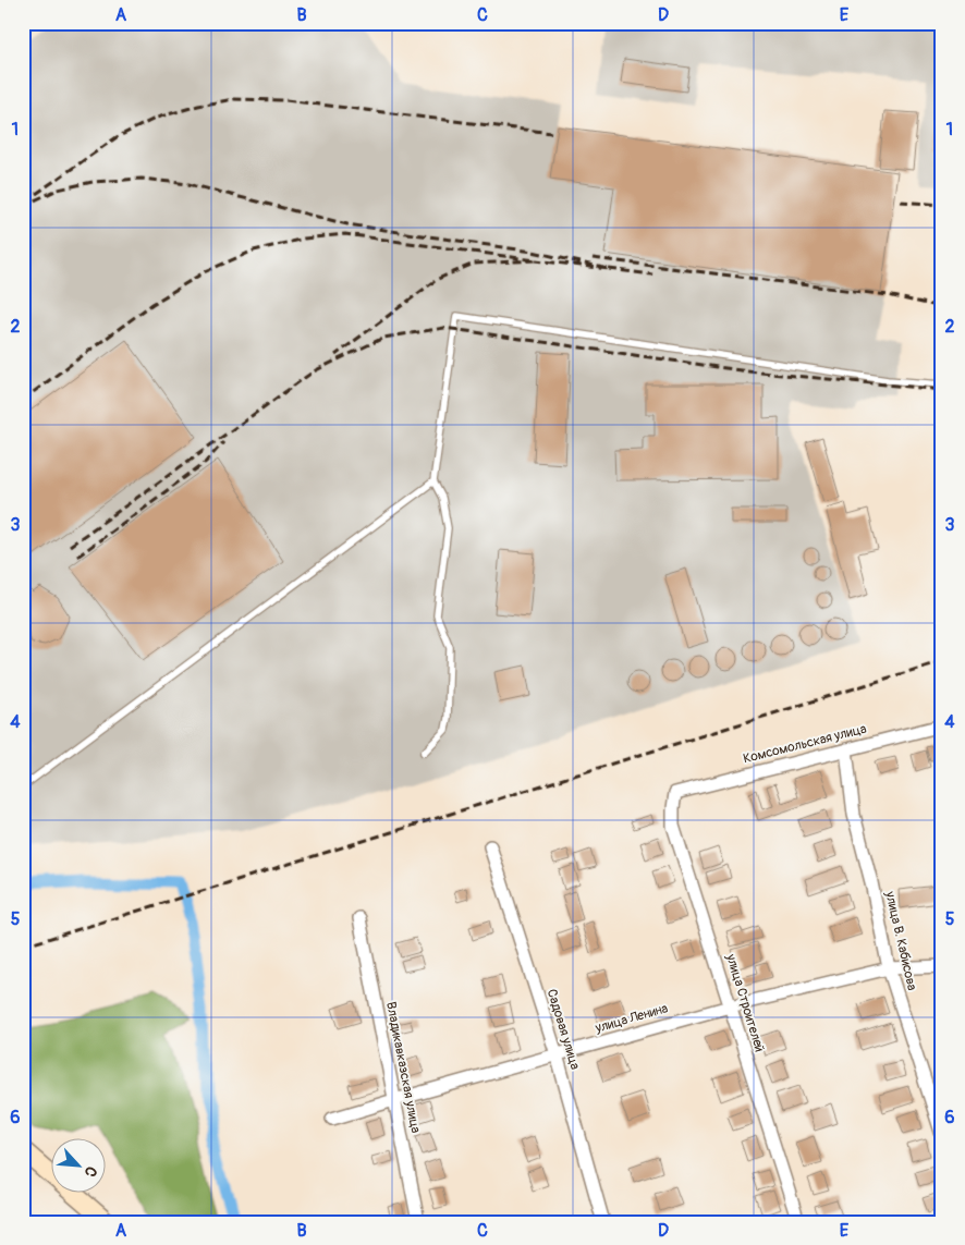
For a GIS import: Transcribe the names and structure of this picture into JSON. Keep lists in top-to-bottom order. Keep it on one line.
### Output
{"streets":{"street":["Комсомольская улица","улица В. Кабисова","улица Строителей","улица Ленина","Садовая улица","Владикавказская улица"]},"crossings":[["Комсомольская улица","улица В. Кабисова"],["Комсомольская улица","улица Строителей"],["улица В. Кабисова","улица Ленина"],["улица Строителей","улица Ленина"],["улица Ленина","Садовая улица"],["улица Ленина","Владикавказская улица"]],"north":"bottom right","grid":{"columns":["A","B","C","D","E"],"rows":["1","2","3","4","5","6"]}}
